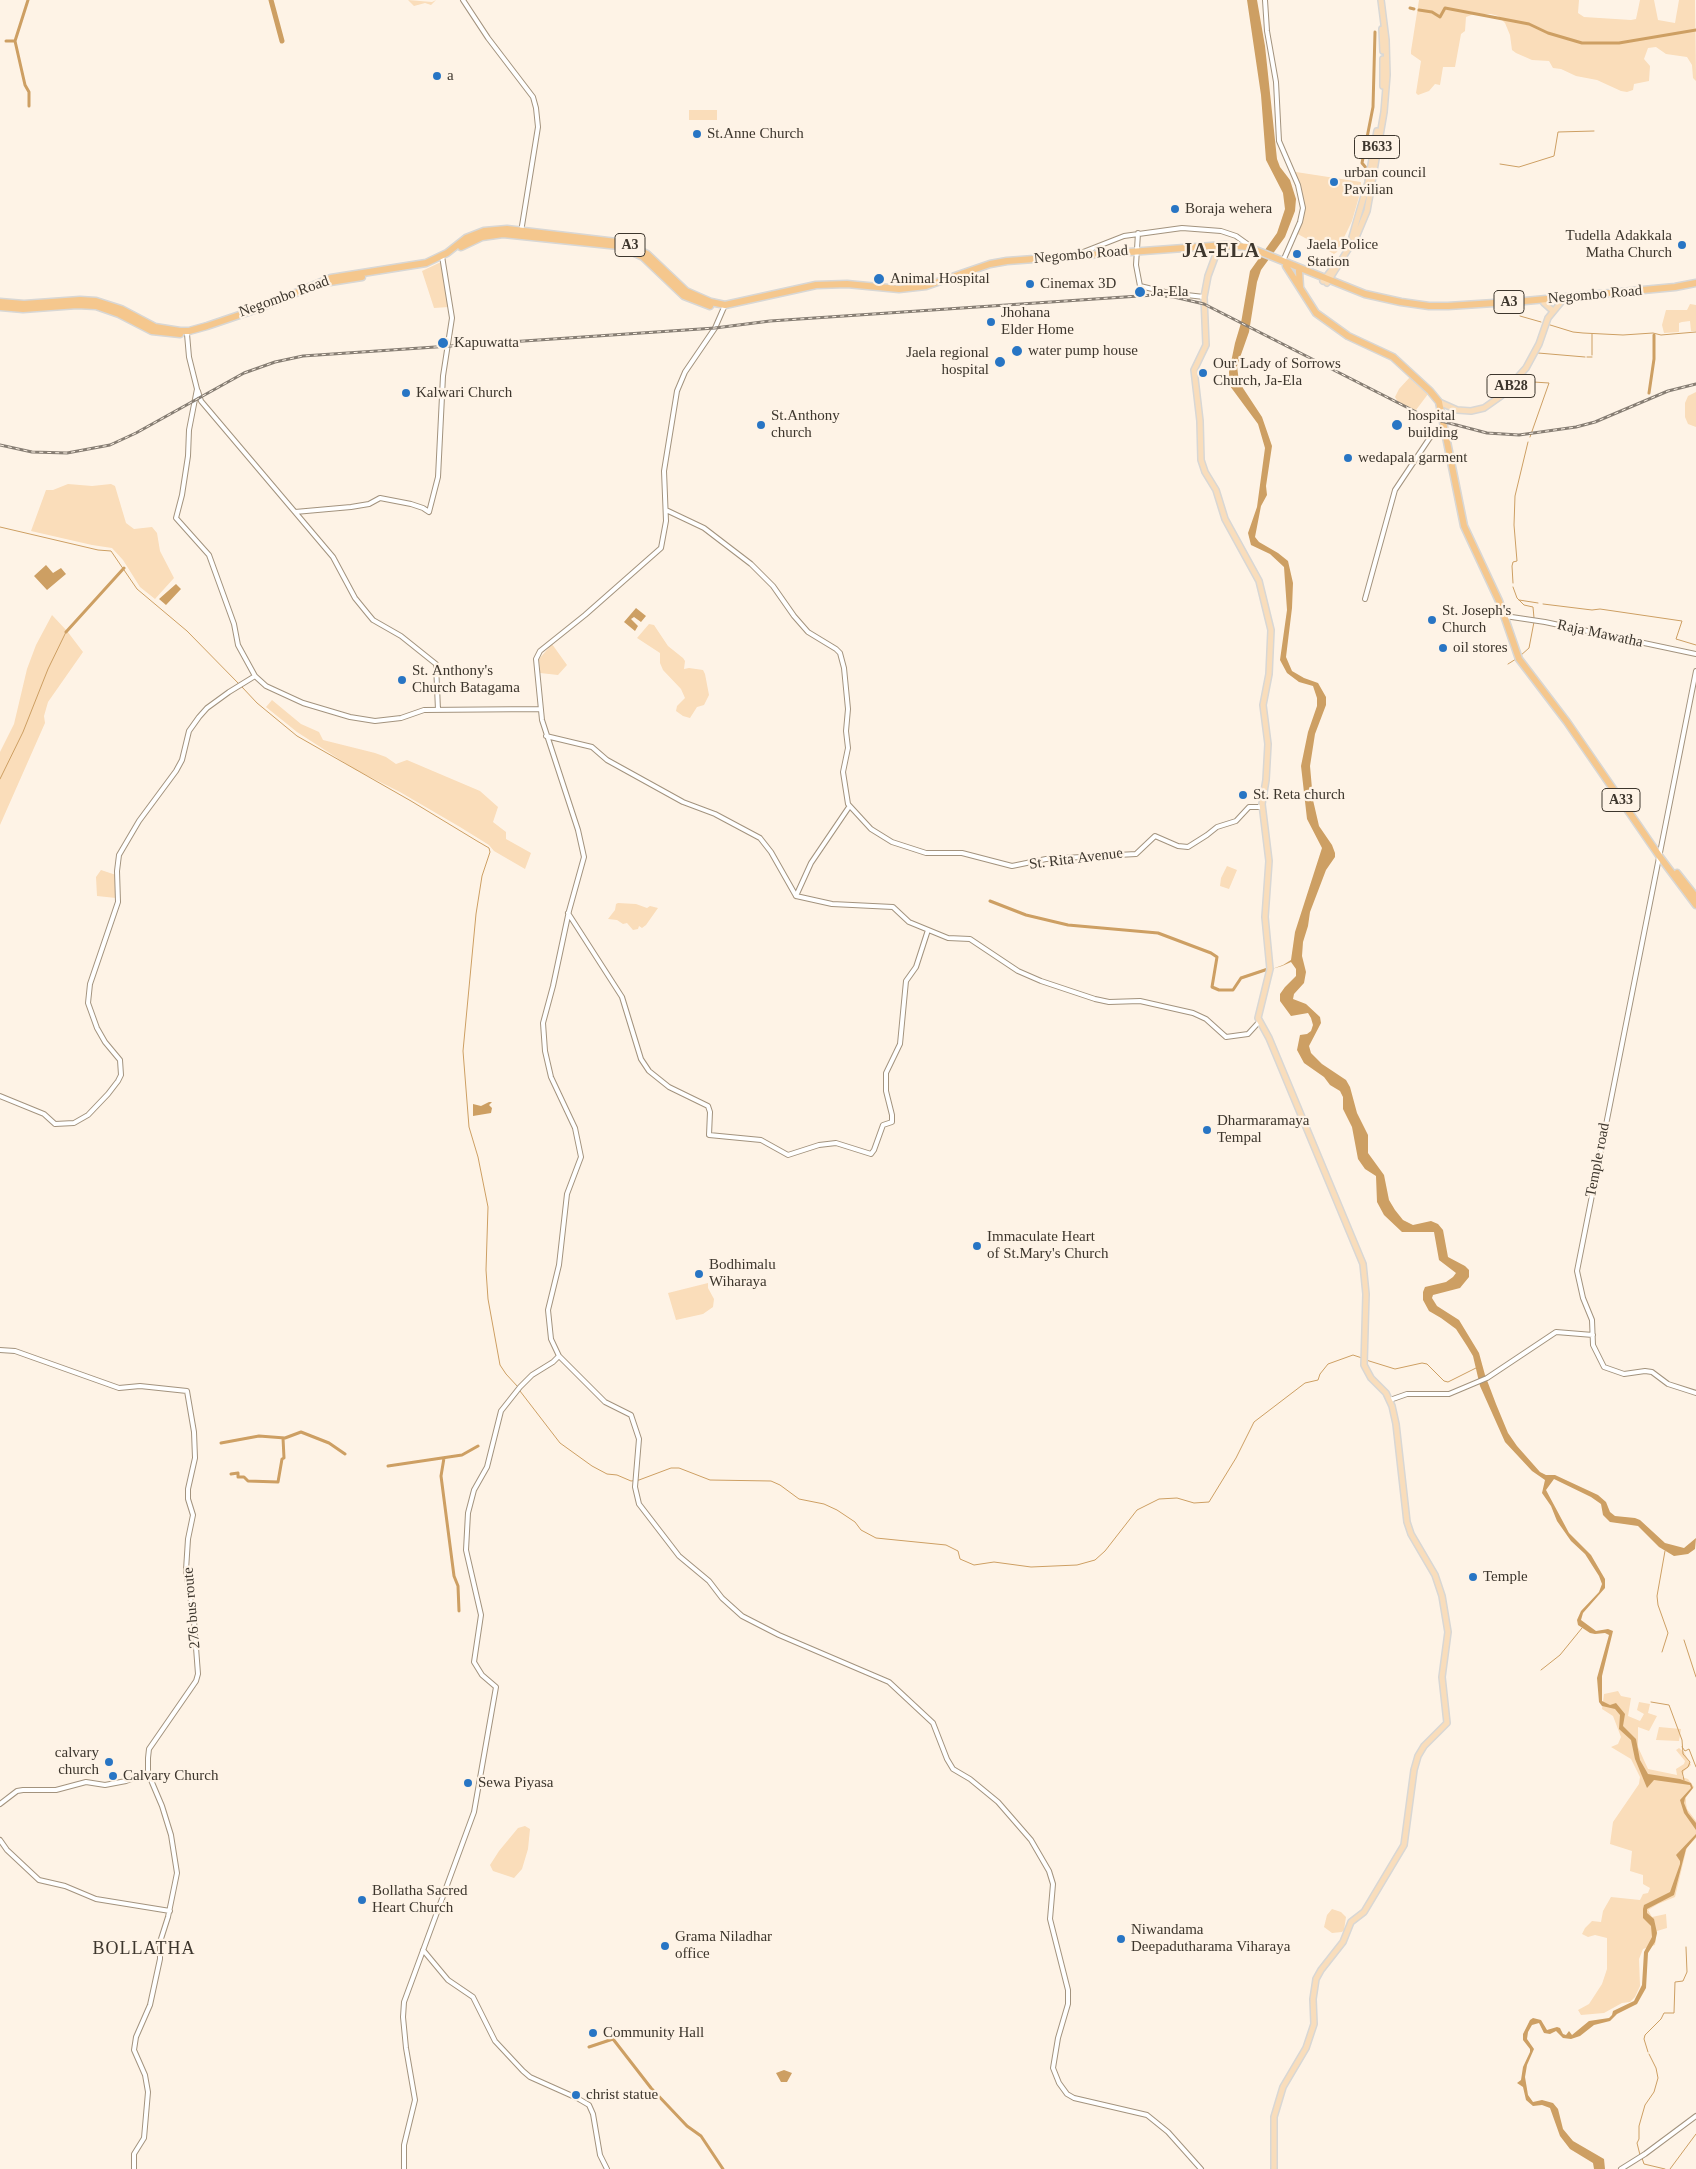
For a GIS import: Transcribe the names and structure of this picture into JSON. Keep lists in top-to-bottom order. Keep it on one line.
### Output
{"streets":{"highway":["A3","Negombo Road","A33"],"main road":["B633","AB28"],"street":["Raja Mawatha","St. Rita Avenue","Temple road","276 bus route"]},"crossings":[["B633","Negombo Road"],["Negombo Road","AB28"],["AB28","A33"],["Raja Mawatha","A33"],["A33","Temple road"]],"districts":["JA-ELA","BOLLATHA"],"places":["a","St.Anne Church","urban council Pavilian","Boraja wehera","Tudella Adakkala Matha Church","Jaela Police Station","Animal Hospital","Cinemax 3D","Ja-Ela","Jhohana Elder Home","Kapuwatta","water pump house","Jaela regional hospital","Our Lady of Sorrows Church, Ja-Ela","Kalwari Church","St.Anthony church","hospital building","wedapala garment","St. Joseph's Church","oil stores","St. Anthony's Church Batagama","St. Reta church","Dharmaramaya Tempal","Immaculate Heart of St.Mary's Church","Bodhimalu Wiharaya","Temple","calvary church","Calvary Church","Sewa Piyasa","Bollatha Sacred Heart Church","Niwandama Deepadutharama Viharaya","Grama Niladhar office","Community Hall","christ statue"]}
